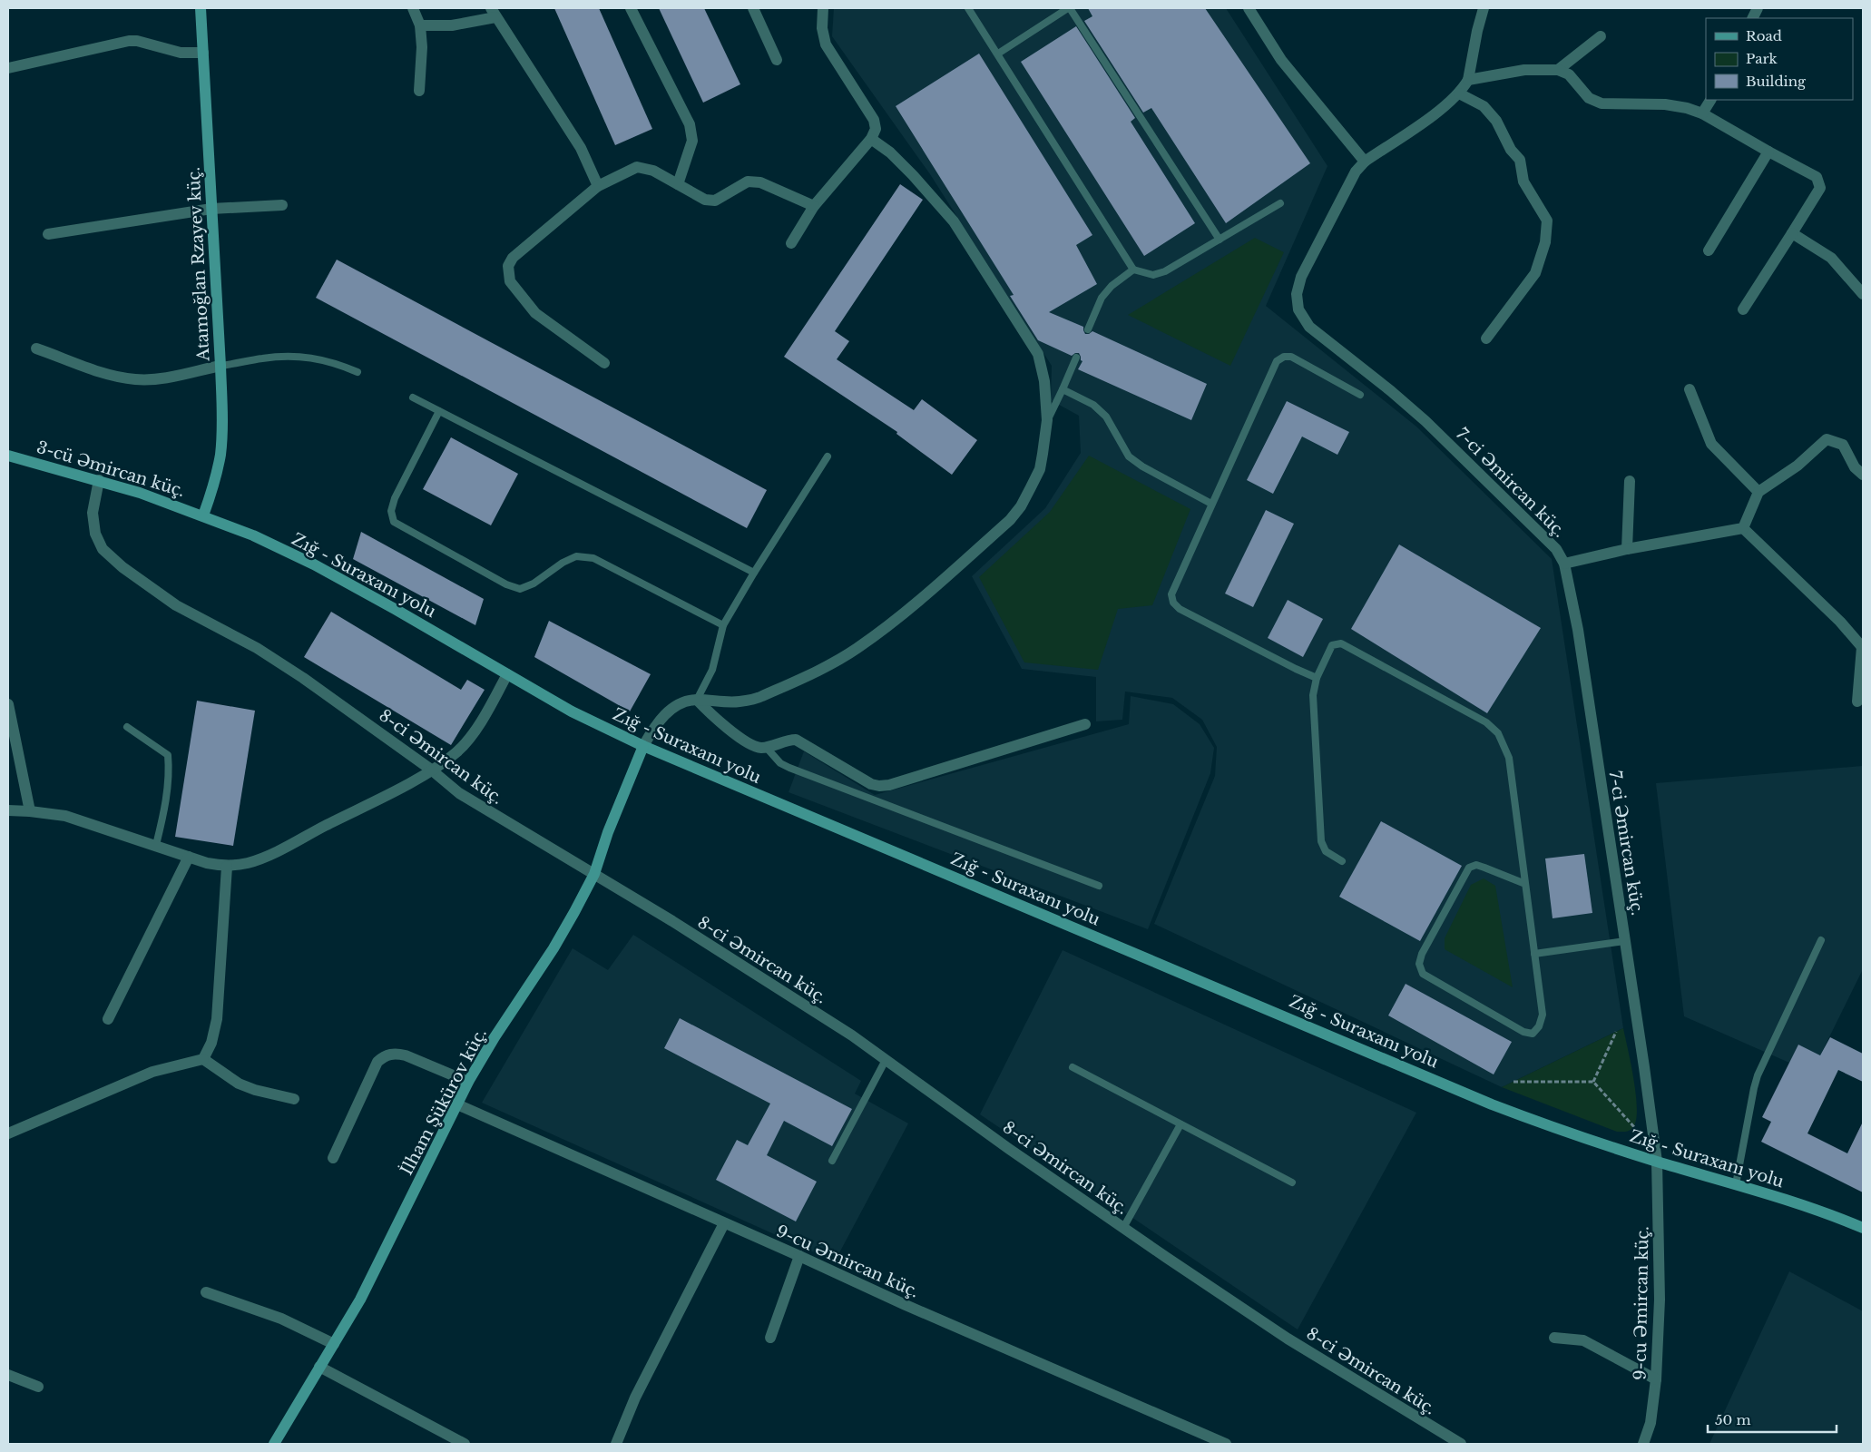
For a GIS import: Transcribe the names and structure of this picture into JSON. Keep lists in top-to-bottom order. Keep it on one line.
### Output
{"streets":{"main road":["Atamoğlan Rzayev küç.","3-cü Əmircan küç.","Zığ - Suraxanı yolu","İlham Şükürov küç."],"street":["7-ci Əmircan küç.","8-ci Əmircan küç.","9-cu Əmircan küç."]},"crossings":[["Atamoğlan Rzayev küç.","3-cü Əmircan küç."],["Atamoğlan Rzayev küç.","Zığ - Suraxanı yolu"],["3-cü Əmircan küç.","Zığ - Suraxanı yolu"],["3-cü Əmircan küç.","8-ci Əmircan küç."],["7-ci Əmircan küç.","Zığ - Suraxanı yolu"],["7-ci Əmircan küç.","9-cu Əmircan küç."],["Zığ - Suraxanı yolu","İlham Şükürov küç."],["Zığ - Suraxanı yolu","9-cu Əmircan küç."],["8-ci Əmircan küç.","İlham Şükürov küç."],["İlham Şükürov küç.","9-cu Əmircan küç."]],"legend":["Road","Park","Building"],"scale_bar":"50 m"}
